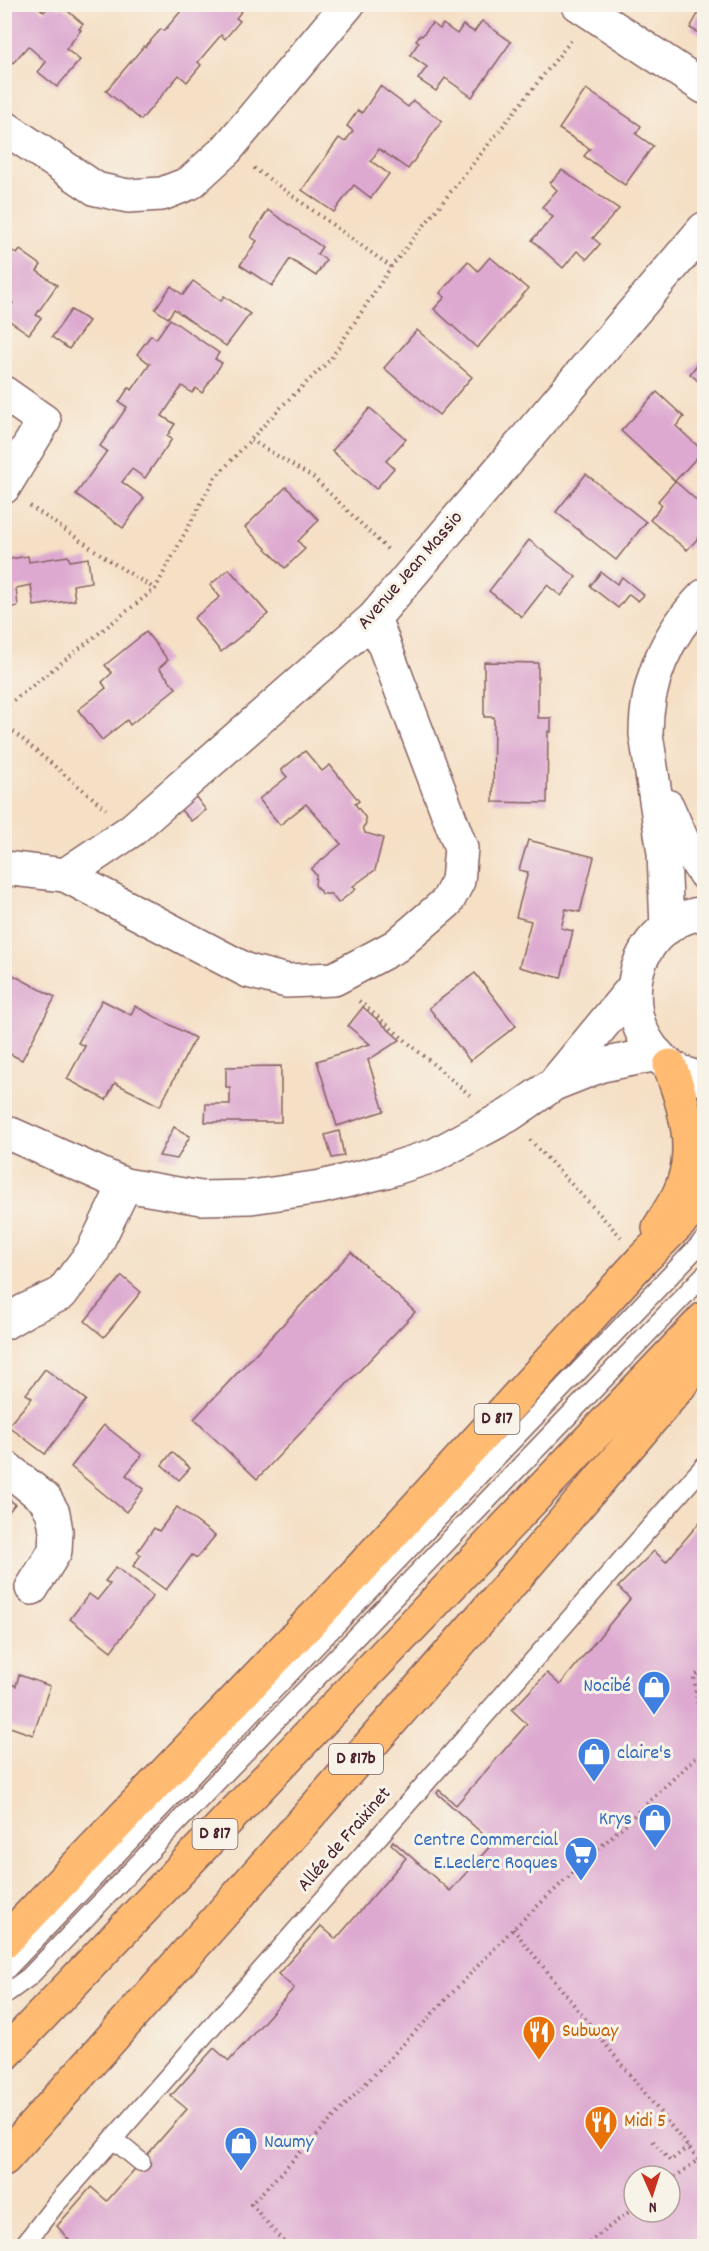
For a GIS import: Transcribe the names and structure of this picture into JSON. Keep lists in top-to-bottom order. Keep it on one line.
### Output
{"streets":{"main road":["D 817","D 817b"],"street":["Avenue Jean Massio"],"lane":["Allée de Fraixinet"]},"places":{"shop":["Nocibé","claire's","Krys","Naumy"],"supermarket":["Centre Commercial E.Leclerc Roques"],"restaurant":["Subway","Midi 5"]},"north":"bottom"}
